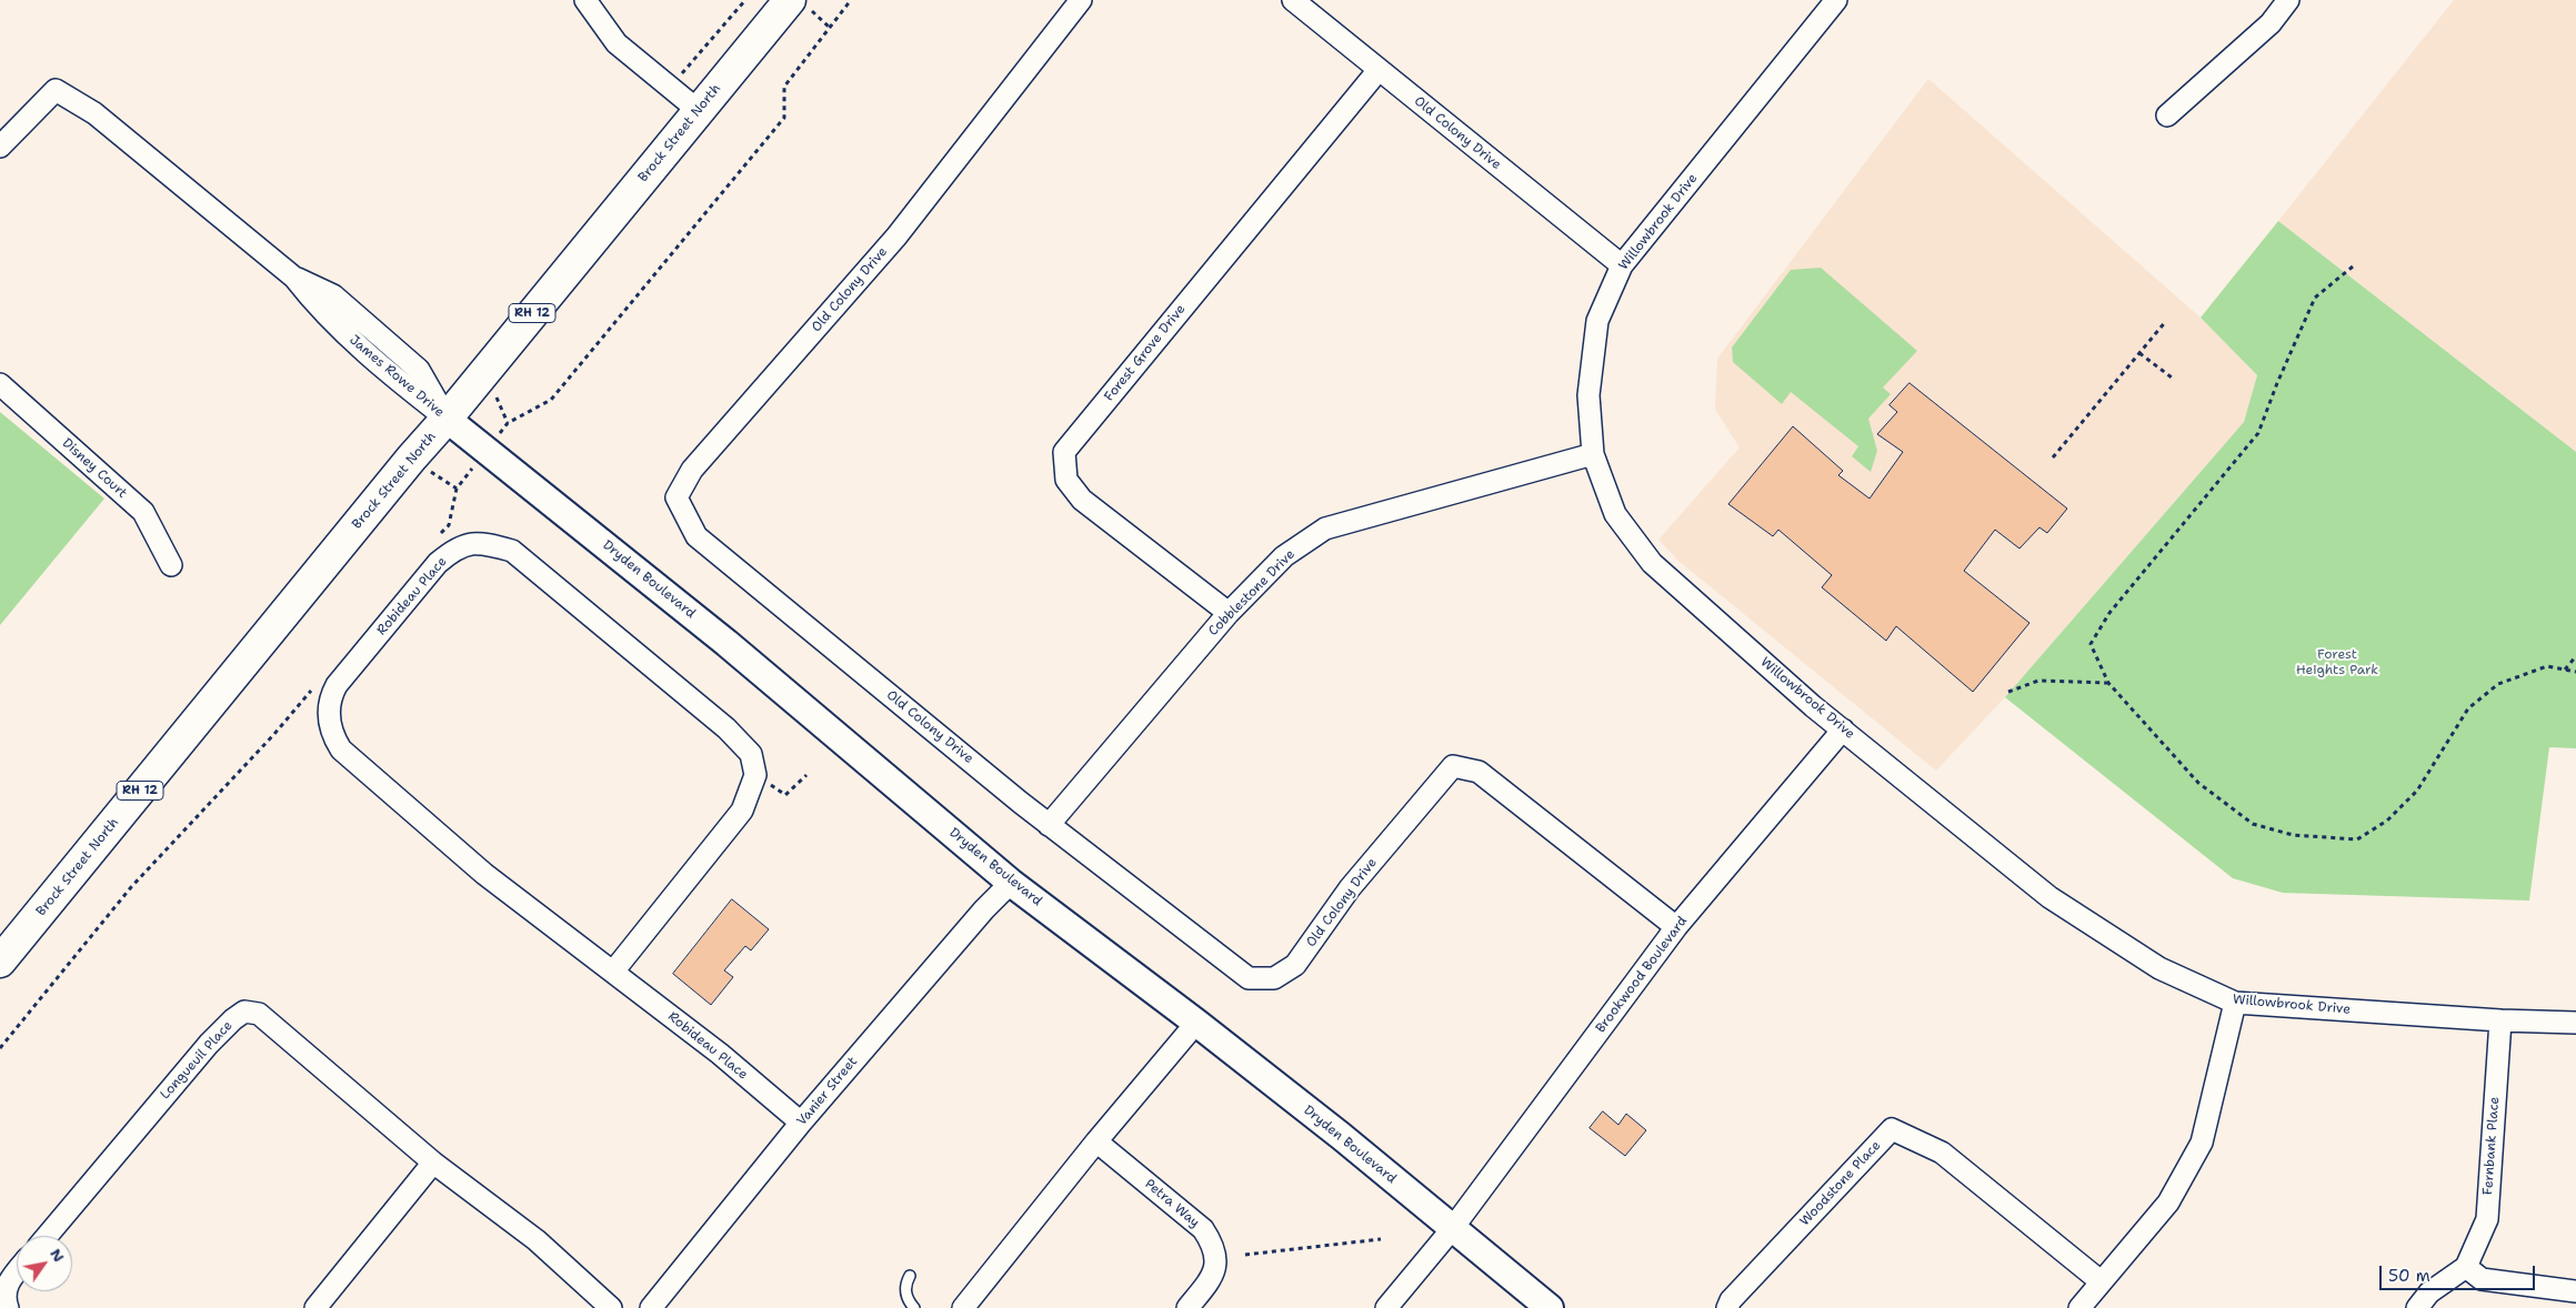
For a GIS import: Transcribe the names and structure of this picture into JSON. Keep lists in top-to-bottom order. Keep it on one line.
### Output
{"streets":{"main road":["Brock Street North","RH 12"],"street":["Old Colony Drive","Willowbrook Drive","Forest Grove Drive","James Rowe Drive","Disney Court","Dryden Boulevard","Cobblestone Drive","Robideau Place","Brookwood Boulevard","Longueuil Place","Vanier Street","Fernbank Place","Woodstone Place","Petra Way"]},"crossings":[["Brock Street North","James Rowe Drive"],["Brock Street North","Dryden Boulevard"],["Old Colony Drive","Willowbrook Drive"],["Old Colony Drive","Forest Grove Drive"],["Old Colony Drive","Cobblestone Drive"],["Old Colony Drive","Brookwood Boulevard"],["Willowbrook Drive","Cobblestone Drive"],["Willowbrook Drive","Brookwood Boulevard"],["Willowbrook Drive","Fernbank Place"],["Forest Grove Drive","Cobblestone Drive"],["James Rowe Drive","Dryden Boulevard"],["Dryden Boulevard","Brookwood Boulevard"],["Dryden Boulevard","Vanier Street"],["Robideau Place","Vanier Street"]],"parks":["Forest Heights Park"],"scale_bar":"50 m","north":"top right"}
